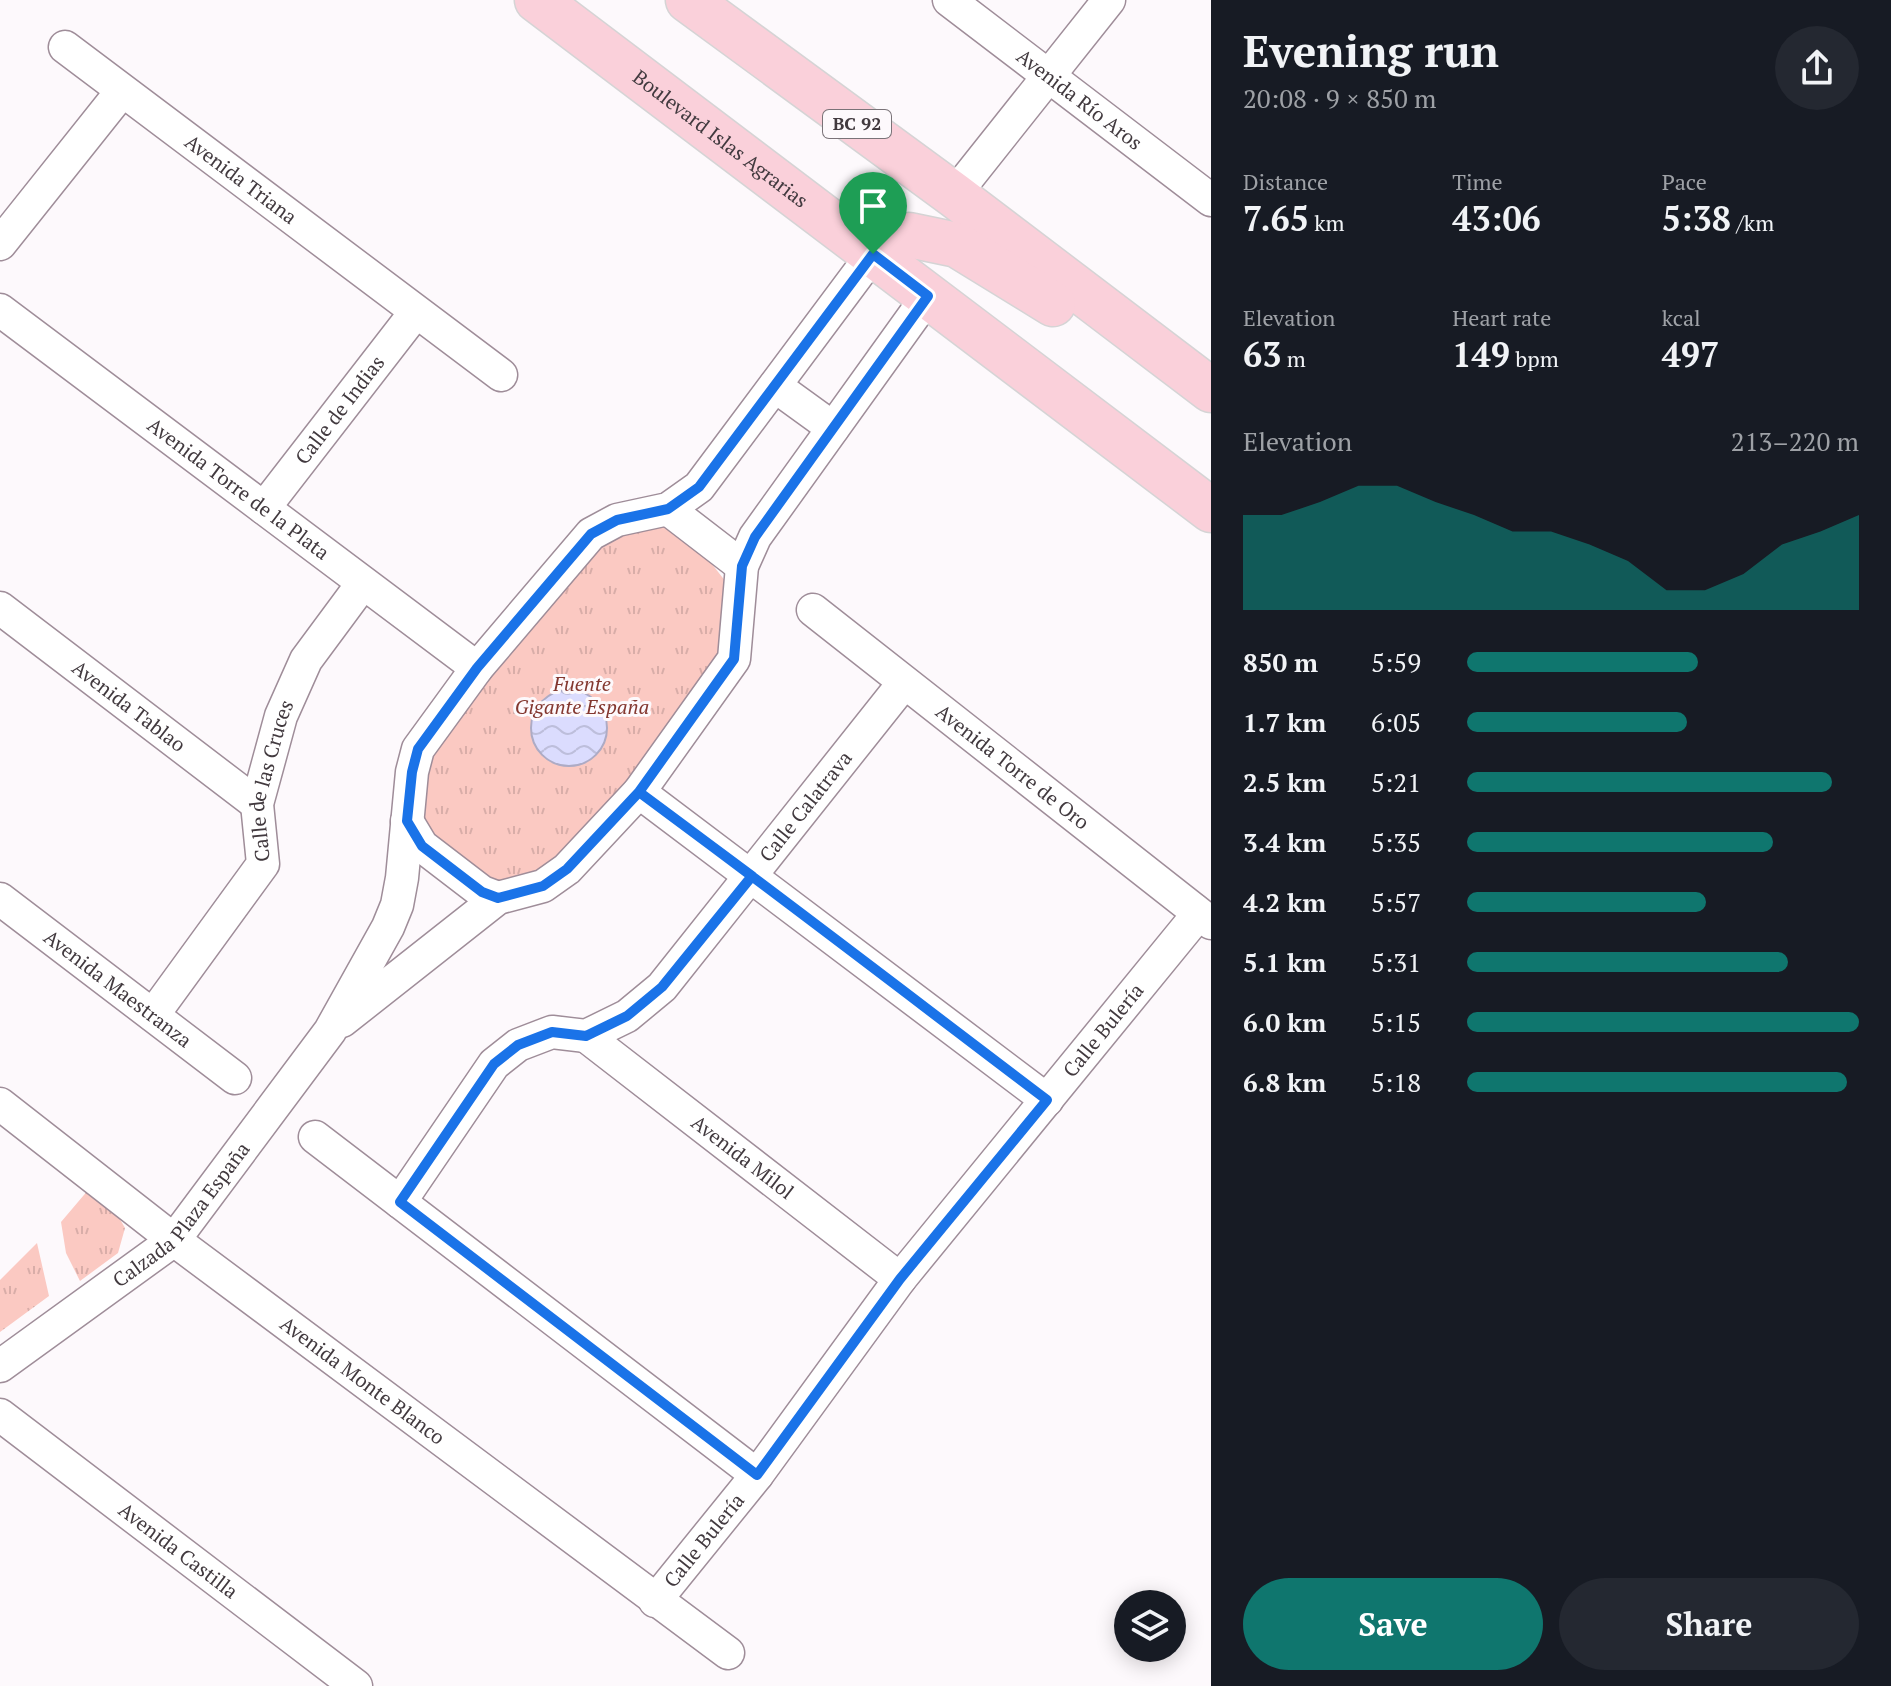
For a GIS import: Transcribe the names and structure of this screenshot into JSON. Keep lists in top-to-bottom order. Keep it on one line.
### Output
{"streets":{"main road":["BC 92","Boulevard Islas Agrarias"],"street":["Avenida Río Aros","Avenida Triana","Calle de Indias","Avenida Torre de la Plata","Avenida Tablao","Avenida Torre de Oro","Calle de las Cruces","Calle Calatrava","Avenida Maestranza","Calle Bulería","Avenida Milol","Calzada Plaza España","Avenida Monte Blanco","Avenida Castilla"]},"crossings":[["Avenida Triana","Calle de Indias"],["Calle de Indias","Avenida Torre de la Plata"],["Avenida Torre de la Plata","Calle de las Cruces"],["Avenida Tablao","Calle de las Cruces"],["Avenida Torre de Oro","Calle Calatrava"],["Avenida Torre de Oro","Calle Bulería"],["Calle de las Cruces","Avenida Maestranza"],["Calle Calatrava","Avenida Milol"],["Calle Bulería","Avenida Milol"],["Calle Bulería","Avenida Monte Blanco"],["Calzada Plaza España","Avenida Monte Blanco"]],"parks":["Fuente Gigante España"],"page":{"heading":["Evening run","20:08 · 9 × 850 m"],"stats":[["Distance","7.65 km"],["Time","43:06"],["Pace","5:38 /km"],["Elevation","63 m"],["Heart rate","149 bpm"],["kcal","497"]],"chart":["Elevation","213–220 m"],"list":[{"name":"850 m","note":"5:59"},{"name":"1.7 km","note":"6:05"},{"name":"2.5 km","note":"5:21"},{"name":"3.4 km","note":"5:35"},{"name":"4.2 km","note":"5:57"},{"name":"5.1 km","note":"5:31"},{"name":"6.0 km","note":"5:15"},{"name":"6.8 km","note":"5:18"}],"buttons":["Save","Share"]}}
